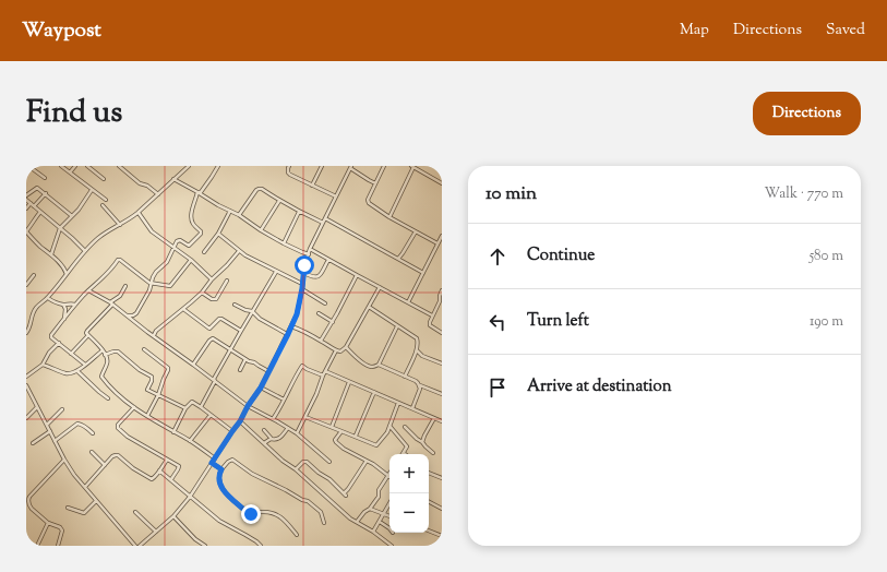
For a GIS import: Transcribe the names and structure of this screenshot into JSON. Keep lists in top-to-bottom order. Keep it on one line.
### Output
{"page":{"header":"Waypost","nav":["Map","Directions","Saved"],"title":"Find us","buttons":"Directions","heading":["10 min","Walk · 770 m"],"list":[["Continue","580 m"],["Turn left","190 m"],"Arrive at destination"],"map_buttons":["+","−"]}}
